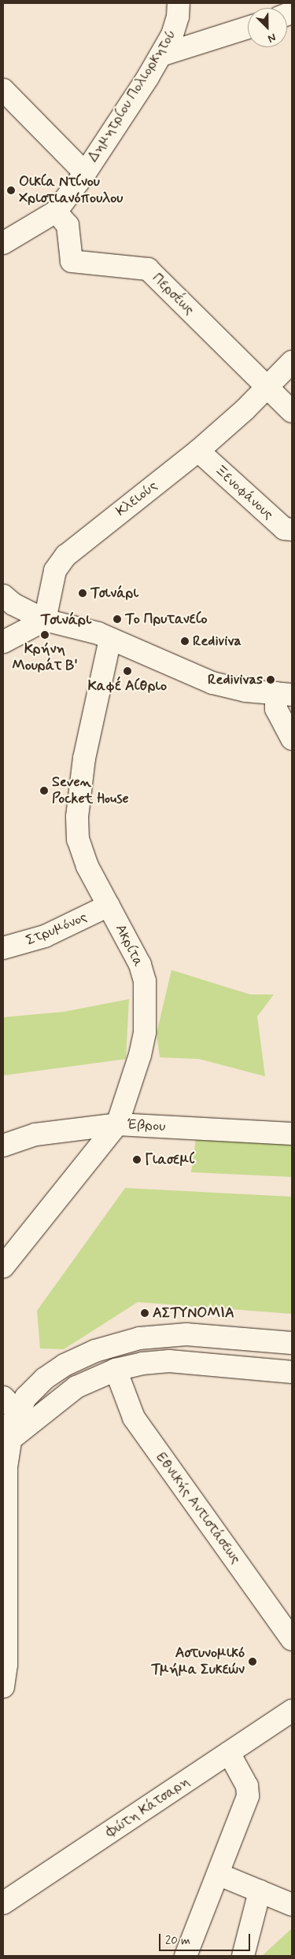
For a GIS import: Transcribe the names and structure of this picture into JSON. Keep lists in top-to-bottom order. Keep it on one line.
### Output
{"streets":{"street":["Δημητρίου Πολιορκητού","Περσέως","Ξενοφάνους","Κλειούς","Στρυμόνος","Ακρίτα","Έβρου","Εθνικής Αντιστάσεως","Φώτη Κάτσαρη"]},"crossings":[["Δημητρίου Πολιορκητού","Περσέως"],["Περσέως","Κλειούς"],["Ξενοφάνους","Κλειούς"],["Στρυμόνος","Ακρίτα"],["Ακρίτα","Έβρου"]],"districts":["Τσινάρι"],"places":["Οικία Ντίνου Χριστιανόπουλου","Τσινάρι","Το Πρυτανείο","Κρήνη Μουράτ Β'","Rediviva","Καφέ Αίθριο","Redivivas","Seven Pocket House","Γιασεμί","ΑΣΤΥΝΟΜΙΑ","Αστυνομικό Τμήμα Συκεών"],"scale_bar":"20 m","north":"bottom right"}
